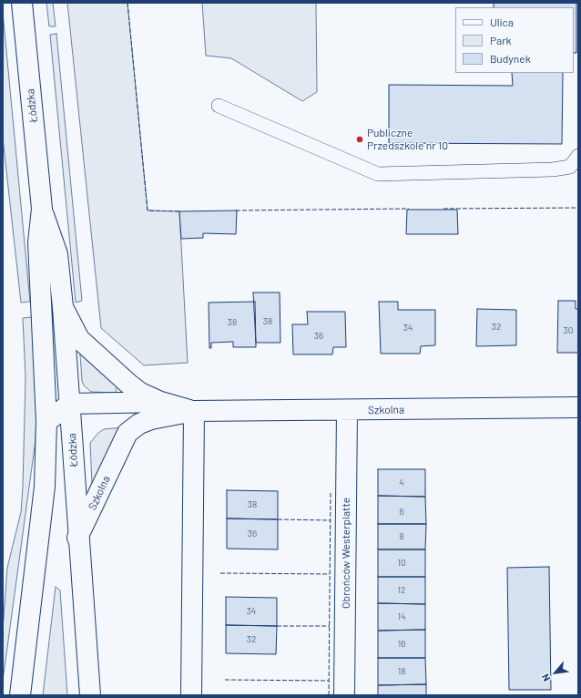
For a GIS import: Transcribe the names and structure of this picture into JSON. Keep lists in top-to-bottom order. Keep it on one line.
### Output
{"streets":{"street":["Łódzka","Szkolna","Obrońców Westerplatte"]},"crossings":[["Łódzka","Szkolna"],["Szkolna","Obrońców Westerplatte"]],"places":["Publiczne Przedszkole nr 10"],"house_numbers":["38","38","32","34","30","36","4","38","6","36","8","10","12","34","14","32","16","18"],"legend":["Ulica","Park","Budynek"],"north":"bottom left"}
